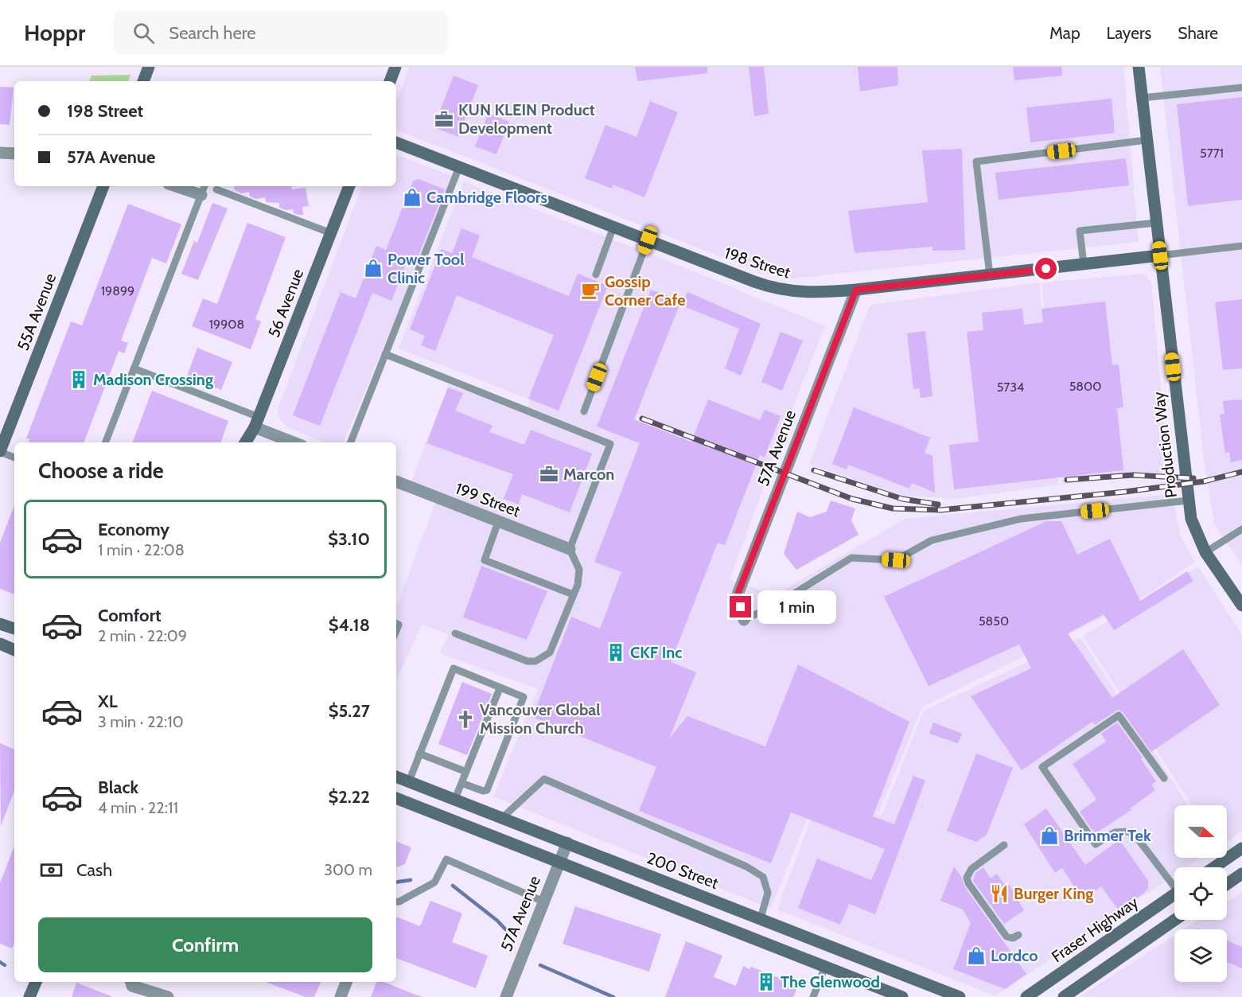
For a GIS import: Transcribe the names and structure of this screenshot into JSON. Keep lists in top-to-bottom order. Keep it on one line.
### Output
{"streets":{"main road":["198 Street","56 Avenue","55A Avenue","Production Way","200 Street","Fraser Highway"],"street":["57A Avenue","199 Street"]},"crossings":[["198 Street","Production Way"],["198 Street","57A Avenue"],["57A Avenue","200 Street"]],"places":{"office":["KUN KLEIN Product Development","Marcon"],"shop":["Cambridge Floors","Power Tool Clinic","Brimmer Tek","Lordco"],"cafe":["Gossip Corner Cafe"],"building":["Madison Crossing","CKF Inc","The Glenwood"],"church":["Vancouver Global Mission Church"],"restaurant":["Burger King"]},"house_numbers":["5771","19899","19908","5800","5734","5850"],"north":"right","page":{"header":"Hoppr","search":"Search here","nav":["Map","Layers","Share"],"banner":["198 Street","57A Avenue"],"heading":"Choose a ride","list":[{"name":"Economy","note":"1 min · 22:08","value":"$3.10"},{"name":"Comfort","note":"2 min · 22:09","value":"$4.18"},{"name":"XL","note":"3 min · 22:10","value":"$5.27"},{"name":"Black","note":"4 min · 22:11","value":"$2.22"}],"bubble":"1 min","pay":["Cash","300 m"],"buttons":"Confirm"}}
